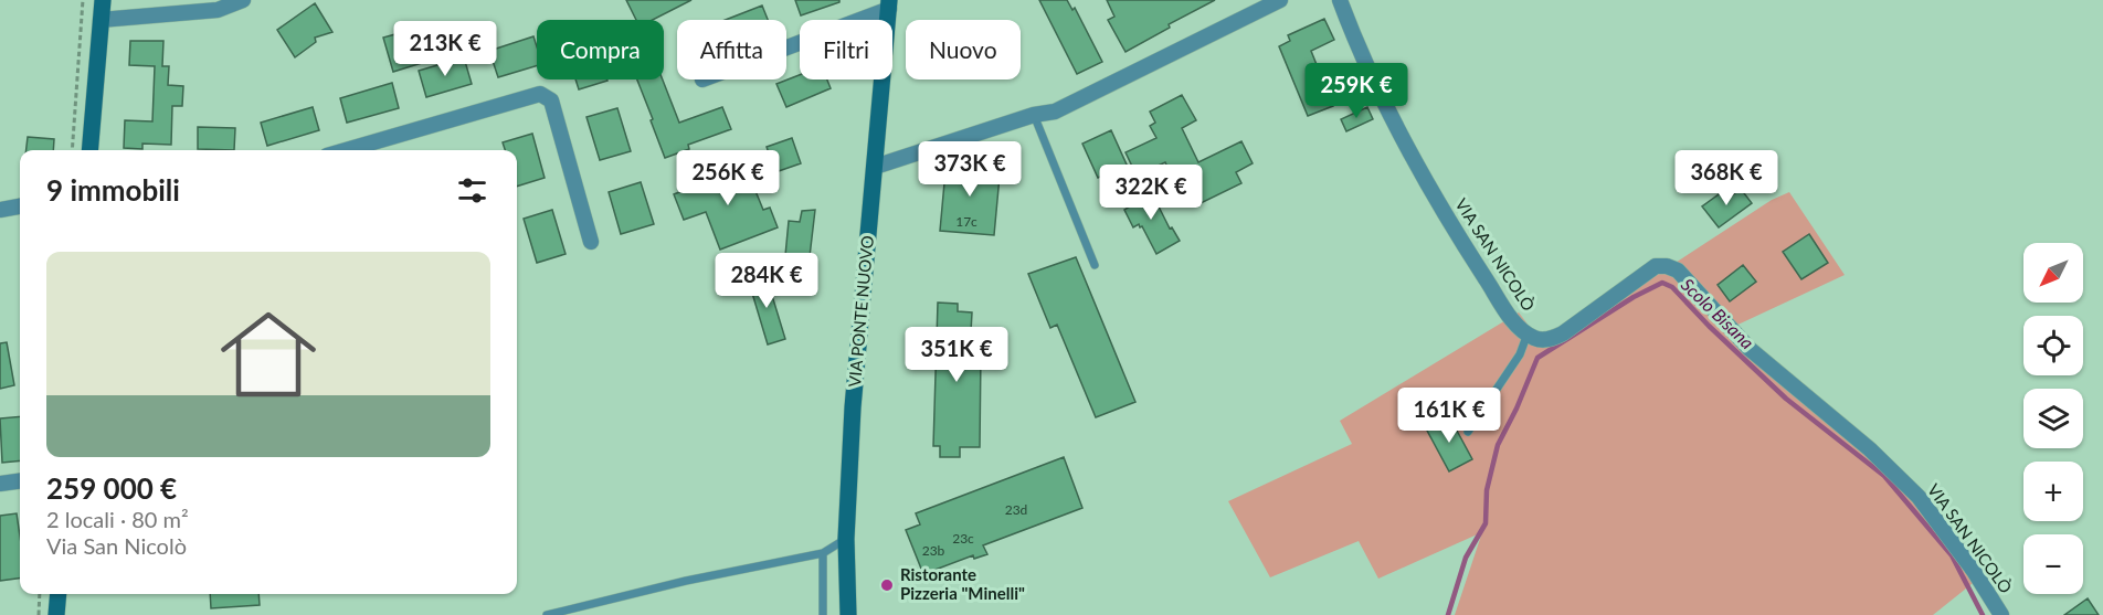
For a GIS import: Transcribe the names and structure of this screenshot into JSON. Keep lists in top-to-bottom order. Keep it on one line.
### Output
{"streets":{"main road":["VIA PONTE NUOVO"],"street":["VIA SAN NICOLÒ"]},"water":["Scolo Bisana"],"places":["Ristorante Pizzeria \"Minelli\""],"house_numbers":["17c","23d","23c","23b"],"north":"bottom left","page":{"chip":["Compra","Affitta","Filtri","Nuovo"],"price":["213K €","259K €","373K €","256K €","368K €","322K €","284K €","351K €","161K €"],"heading":"9 immobili","list":[{"name":"259 000 €","note":"2 locali · 80 m² · Via San Nicolò"}],"map_buttons":["+","−"]}}
